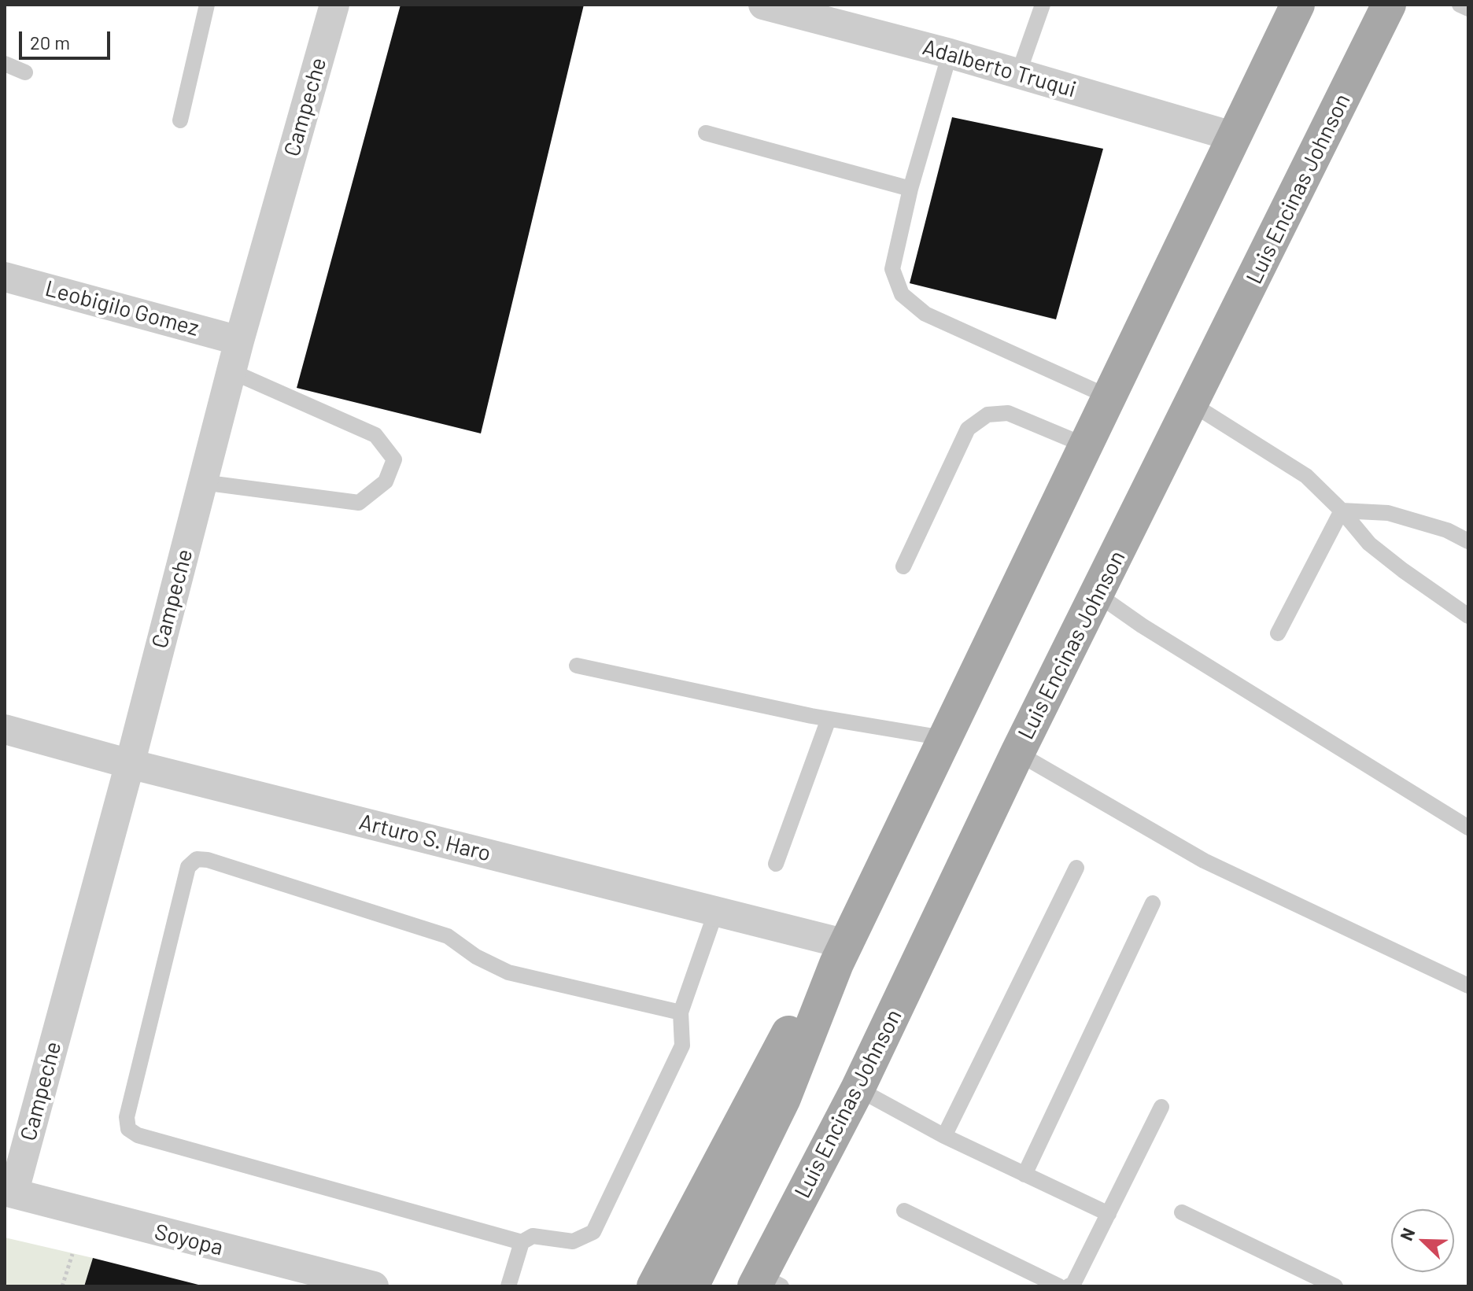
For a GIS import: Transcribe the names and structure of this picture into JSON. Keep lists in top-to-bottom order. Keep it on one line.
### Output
{"streets":{"main road":["Luis Encinas Johnson"],"street":["Adalberto Truqui","Campeche","Leobigilo Gomez","Arturo S. Haro","Soyopa"]},"crossings":[["Campeche","Leobigilo Gomez"],["Campeche","Arturo S. Haro"],["Campeche","Soyopa"]],"scale_bar":"20 m","north":"top left"}
